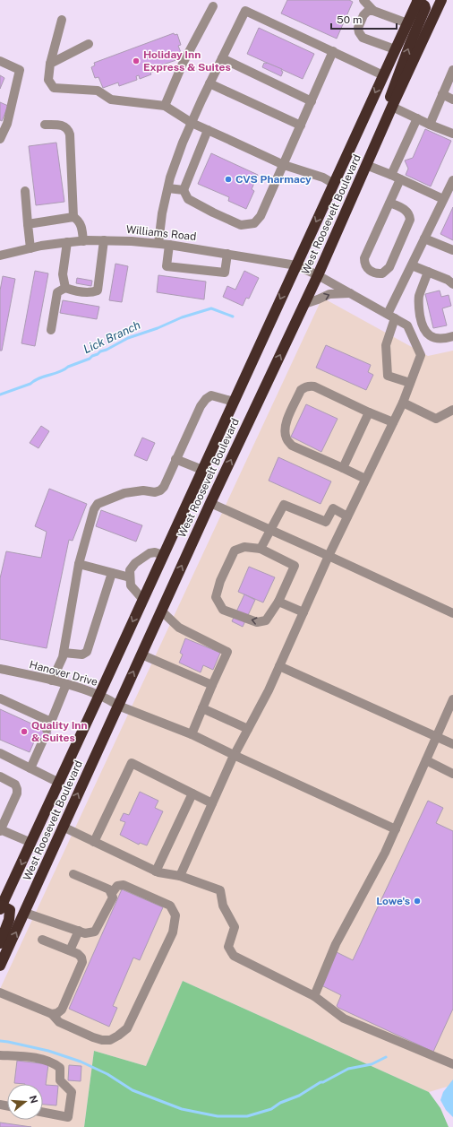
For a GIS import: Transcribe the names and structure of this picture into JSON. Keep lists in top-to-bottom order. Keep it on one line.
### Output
{"streets":{"highway":["West Roosevelt Boulevard"],"street":["Williams Road","Hanover Drive"]},"crossings":[["West Roosevelt Boulevard","Williams Road"],["West Roosevelt Boulevard","Hanover Drive"],["Williams Road","Hanover Drive"]],"water":["Lick Branch"],"places":["Holiday Inn Express & Suites","CVS Pharmacy","Quality Inn & Suites","Lowe's"],"scale_bar":"50 m","north":"right"}
